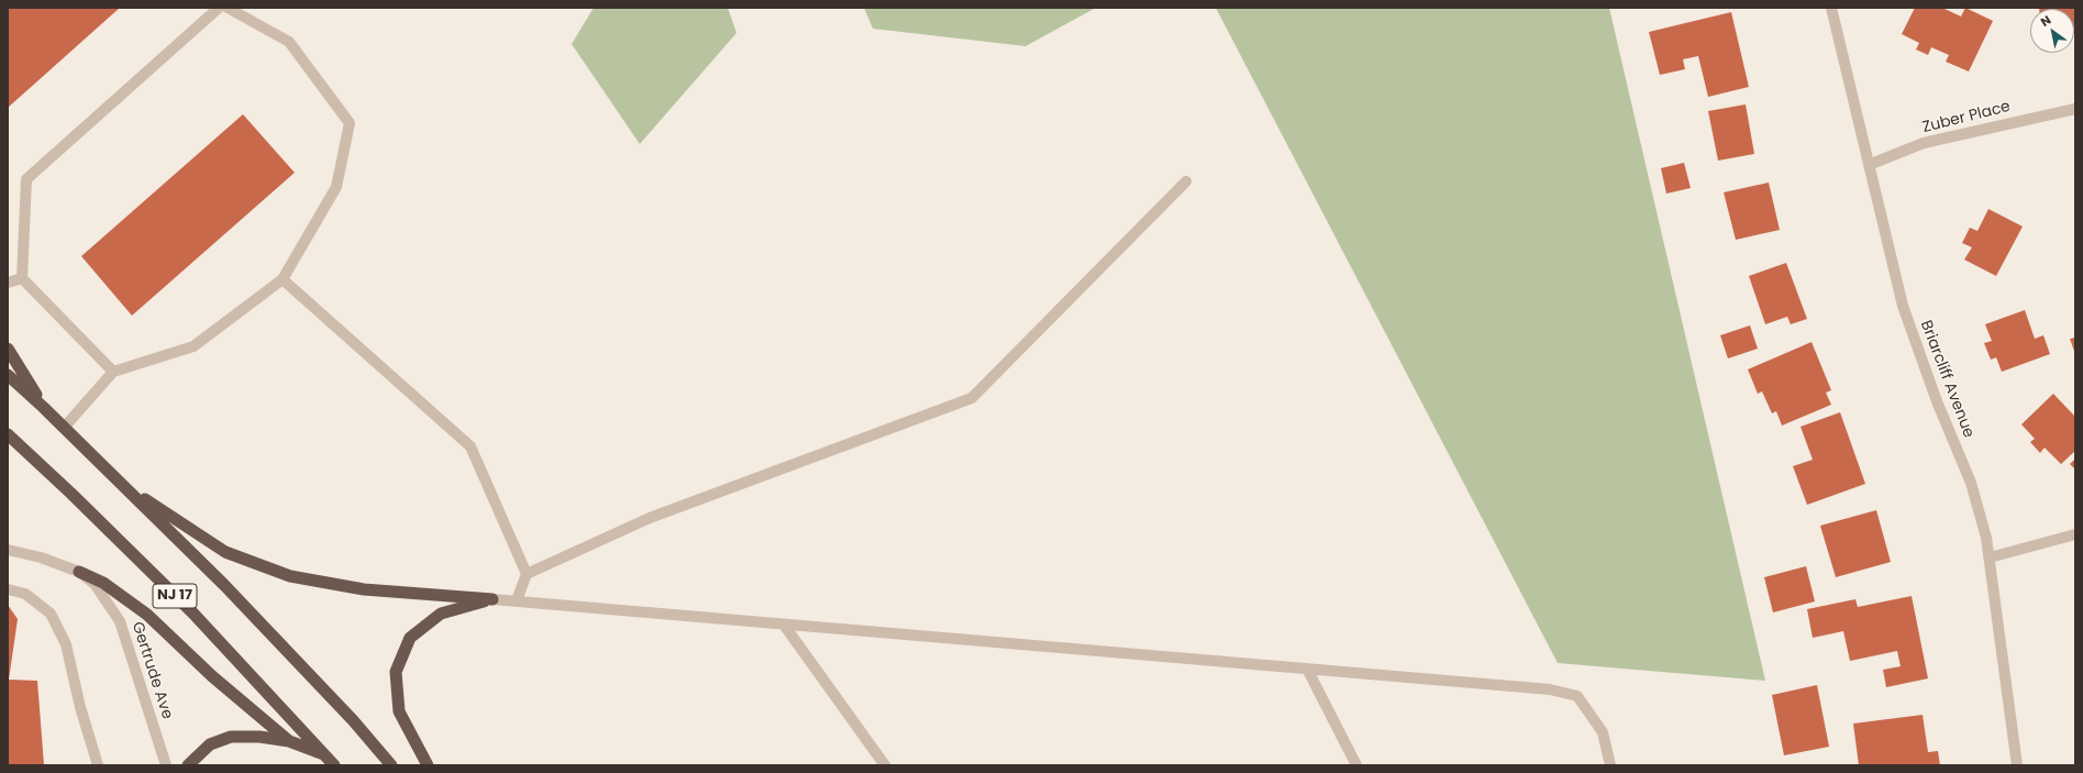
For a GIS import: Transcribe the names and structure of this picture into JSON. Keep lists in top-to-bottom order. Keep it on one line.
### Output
{"streets":{"highway":["NJ 17"],"street":["Zuber Place","Briarcliff Avenue","Gertrude Ave"]},"crossings":[["Zuber Place","Briarcliff Avenue"]],"north":"top left"}
